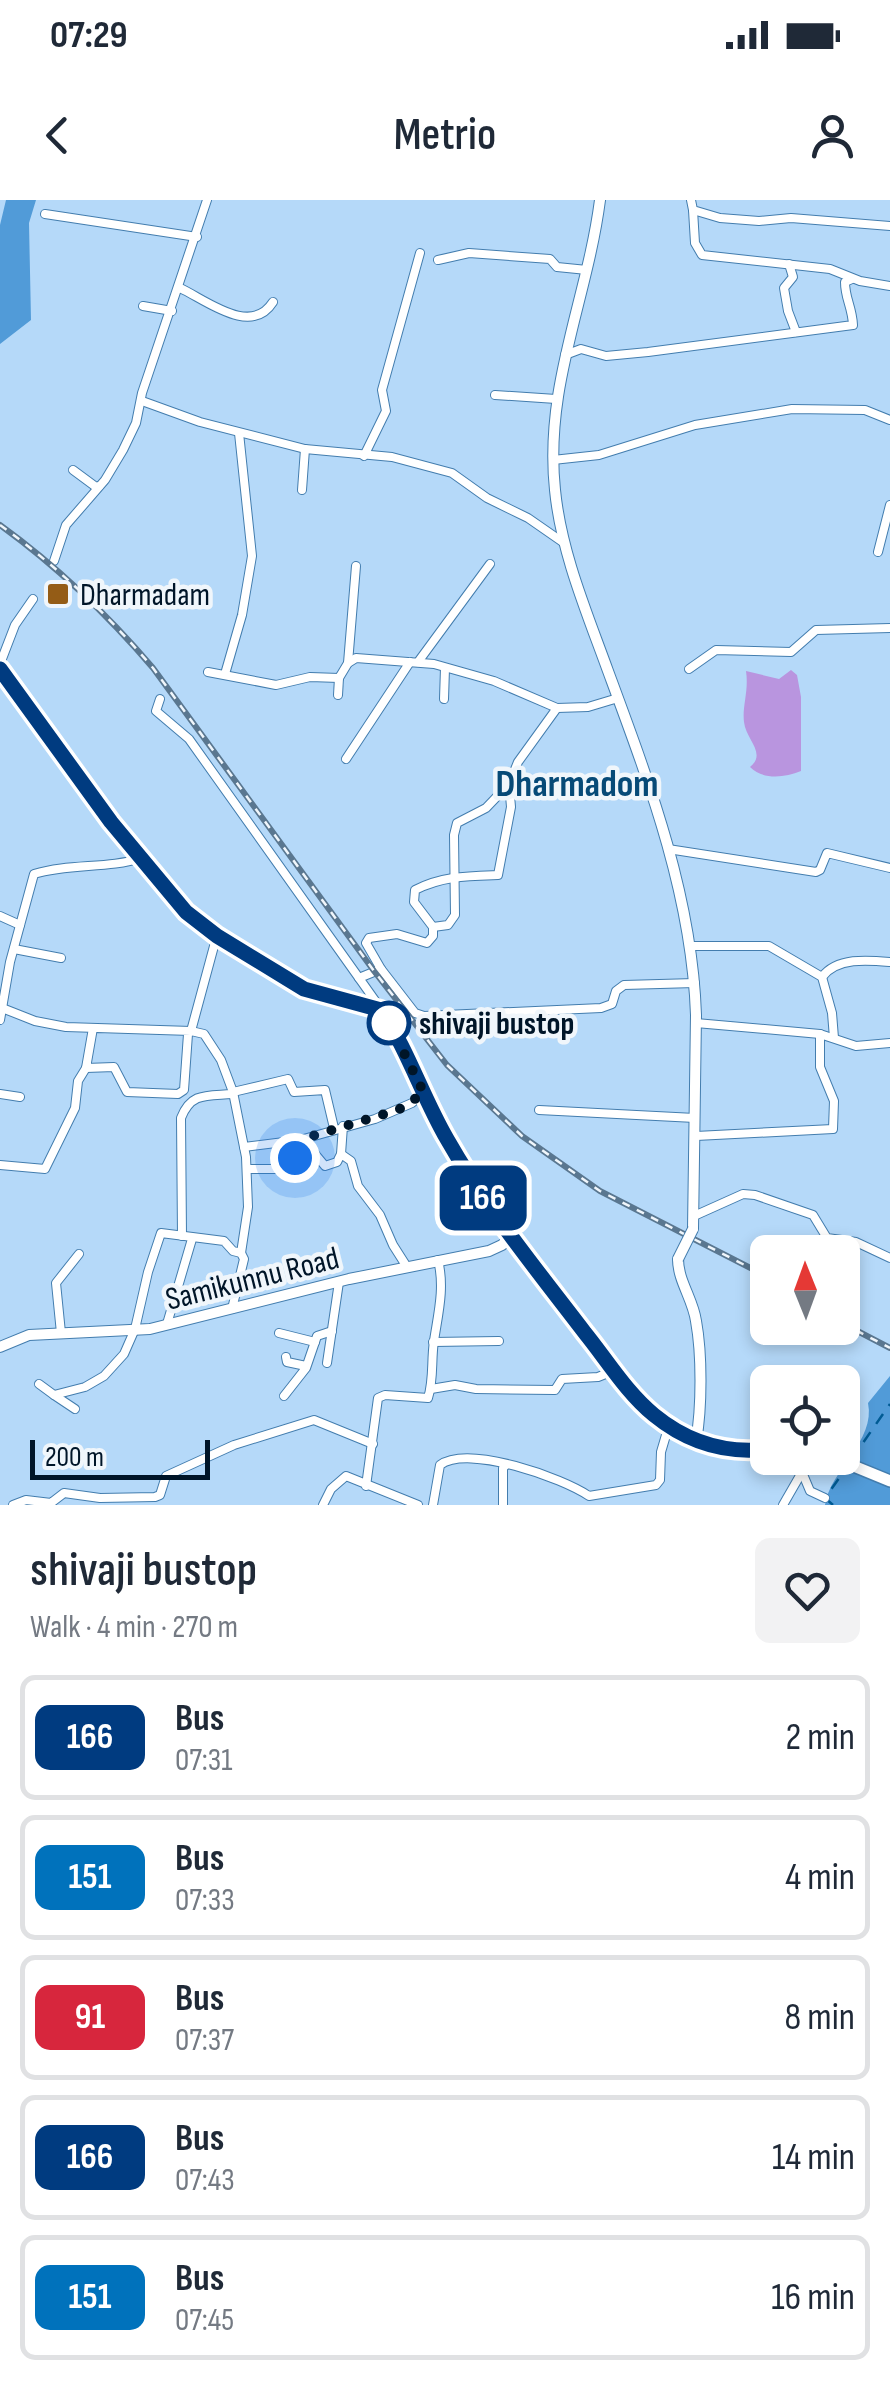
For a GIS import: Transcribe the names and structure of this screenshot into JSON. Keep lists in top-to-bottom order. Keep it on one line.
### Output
{"streets":{"main road":["Samikunnu Road"]},"districts":["Dharmadom"],"places":{"transit":["Dharmadam"],"other":["shivaji bustop"]},"lines":["bus line 166"],"scale_bar":"200 m","north":"top","page":{"status":"07:29","header":"Metrio","on_map":"166","scale":"200 m","heading":["shivaji bustop","Walk · 4 min · 270 m"],"list":[{"mark":"166","name":"Bus","note":"07:31","value":"2 min"},{"mark":"151","name":"Bus","note":"07:33","value":"4 min"},{"mark":"91","name":"Bus","note":"07:37","value":"8 min"},{"mark":"166","name":"Bus","note":"07:43","value":"14 min"},{"mark":"151","name":"Bus","note":"07:45","value":"16 min"}]}}
